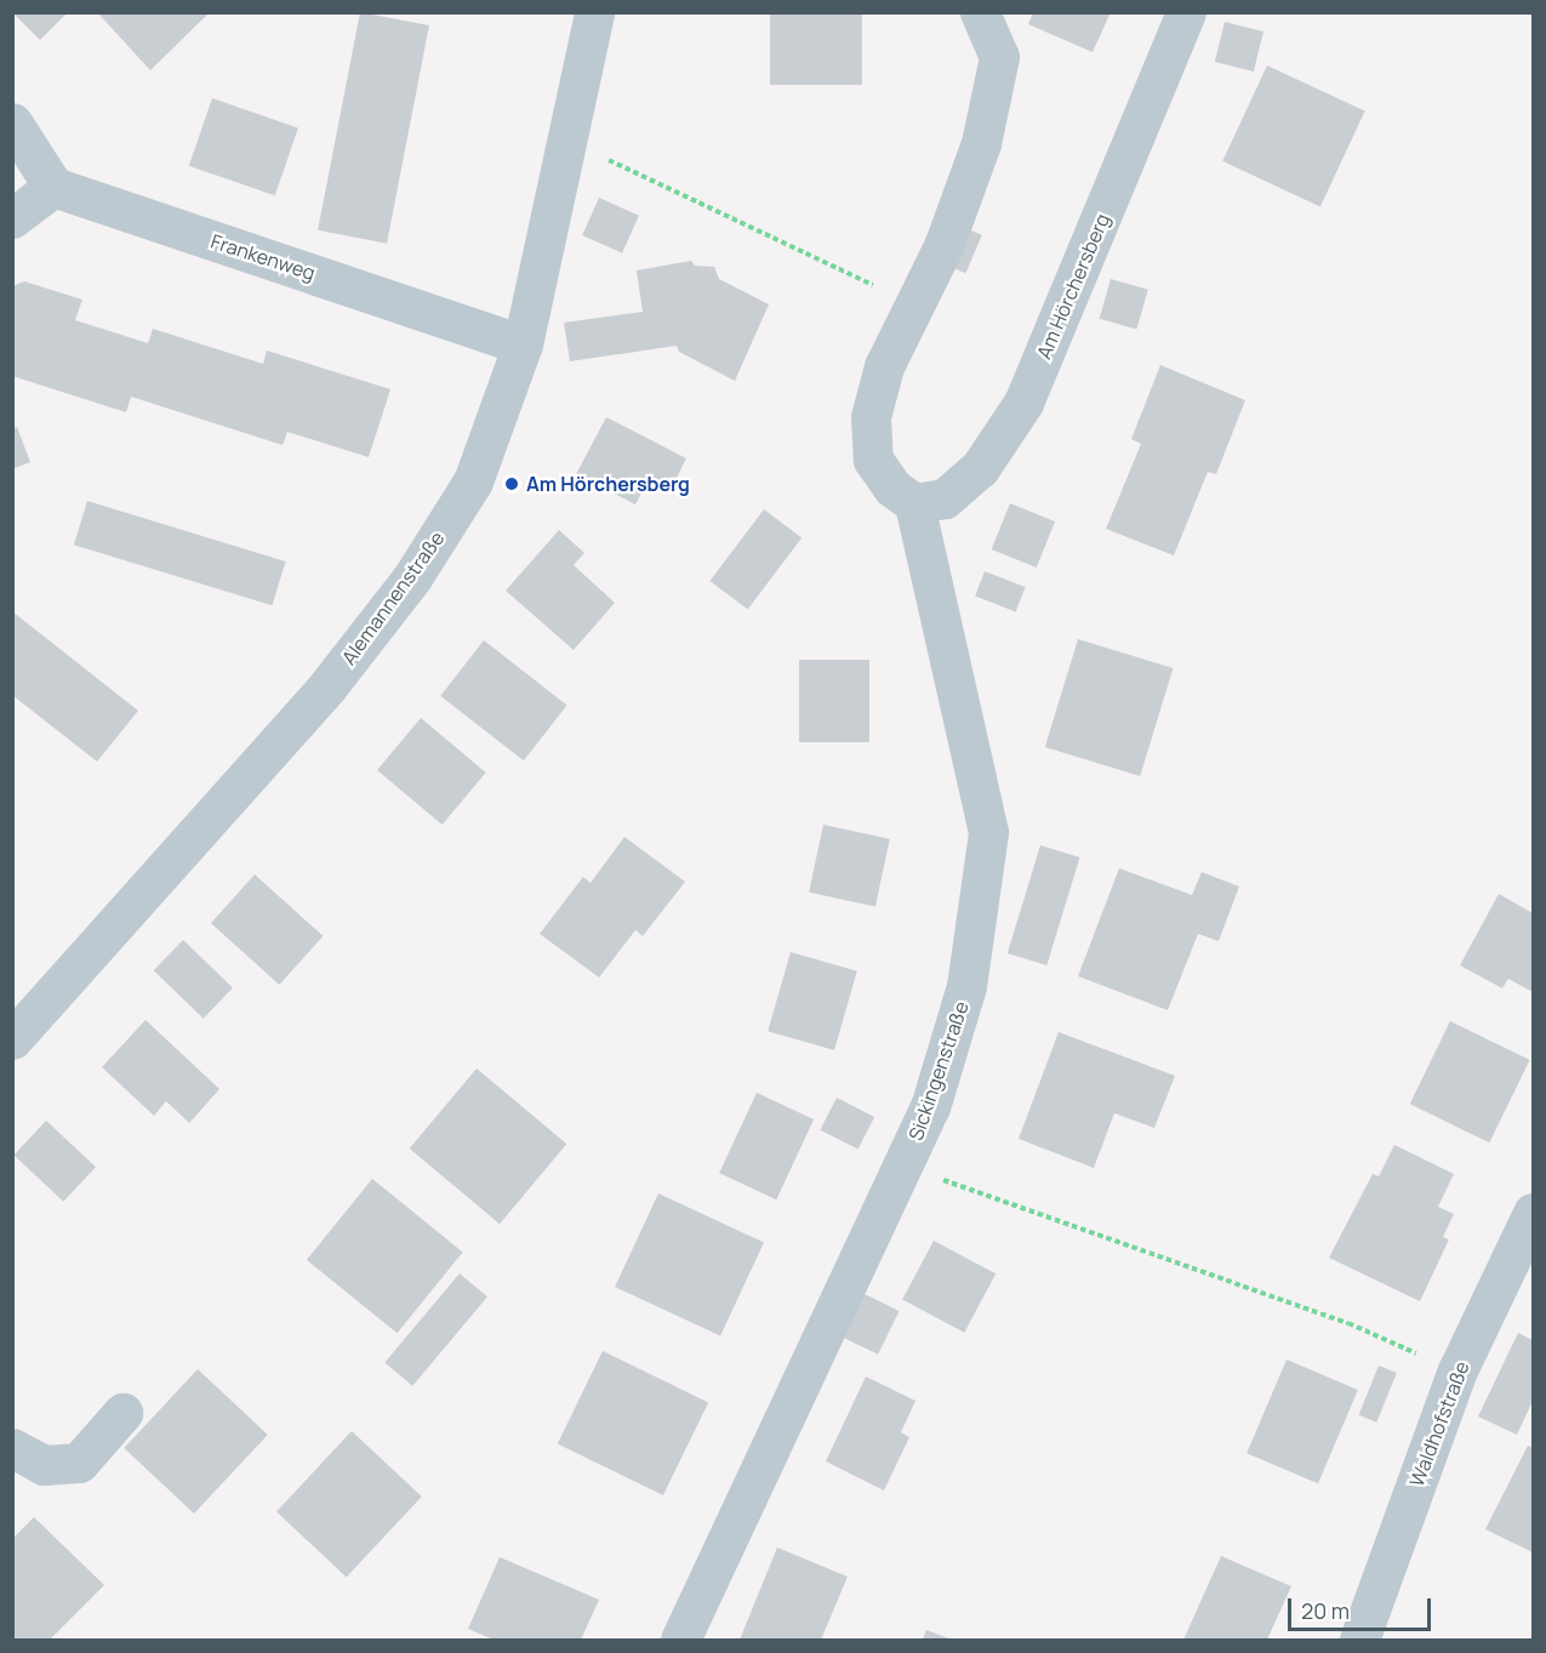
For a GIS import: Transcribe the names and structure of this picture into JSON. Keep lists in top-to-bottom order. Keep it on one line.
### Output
{"streets":{"street":["Frankenweg","Am Hörchersberg","Alemannenstraße","Sickingenstraße","Waldhofstraße"]},"crossings":[["Frankenweg","Alemannenstraße"],["Am Hörchersberg","Sickingenstraße"]],"places":["Am Hörchersberg"],"scale_bar":"20 m"}
